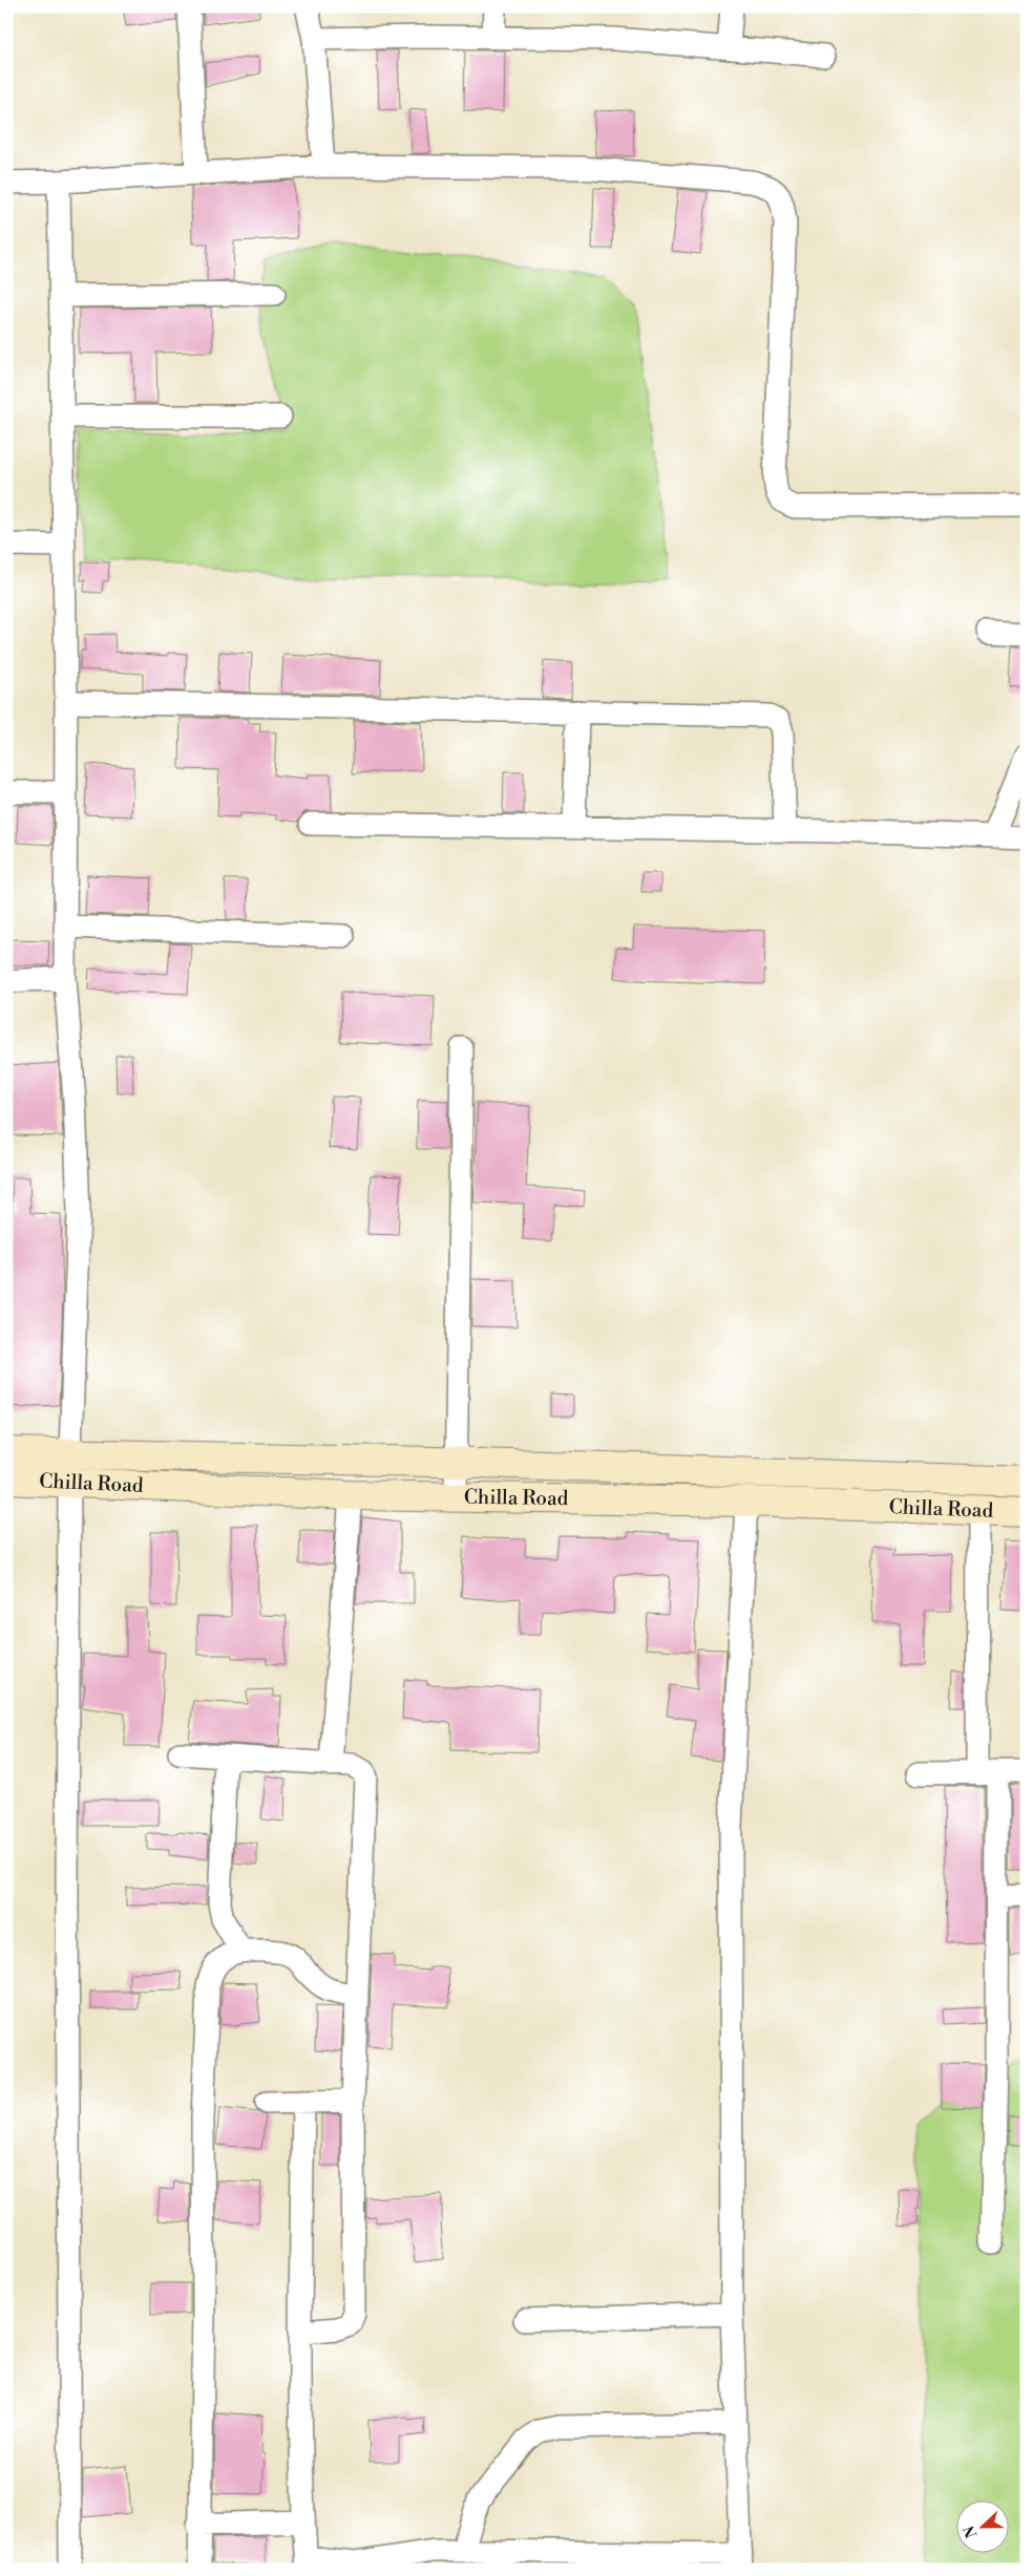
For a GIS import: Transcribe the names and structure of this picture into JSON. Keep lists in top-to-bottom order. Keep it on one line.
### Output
{"streets":{"main road":["Chilla Road"]},"north":"left"}
